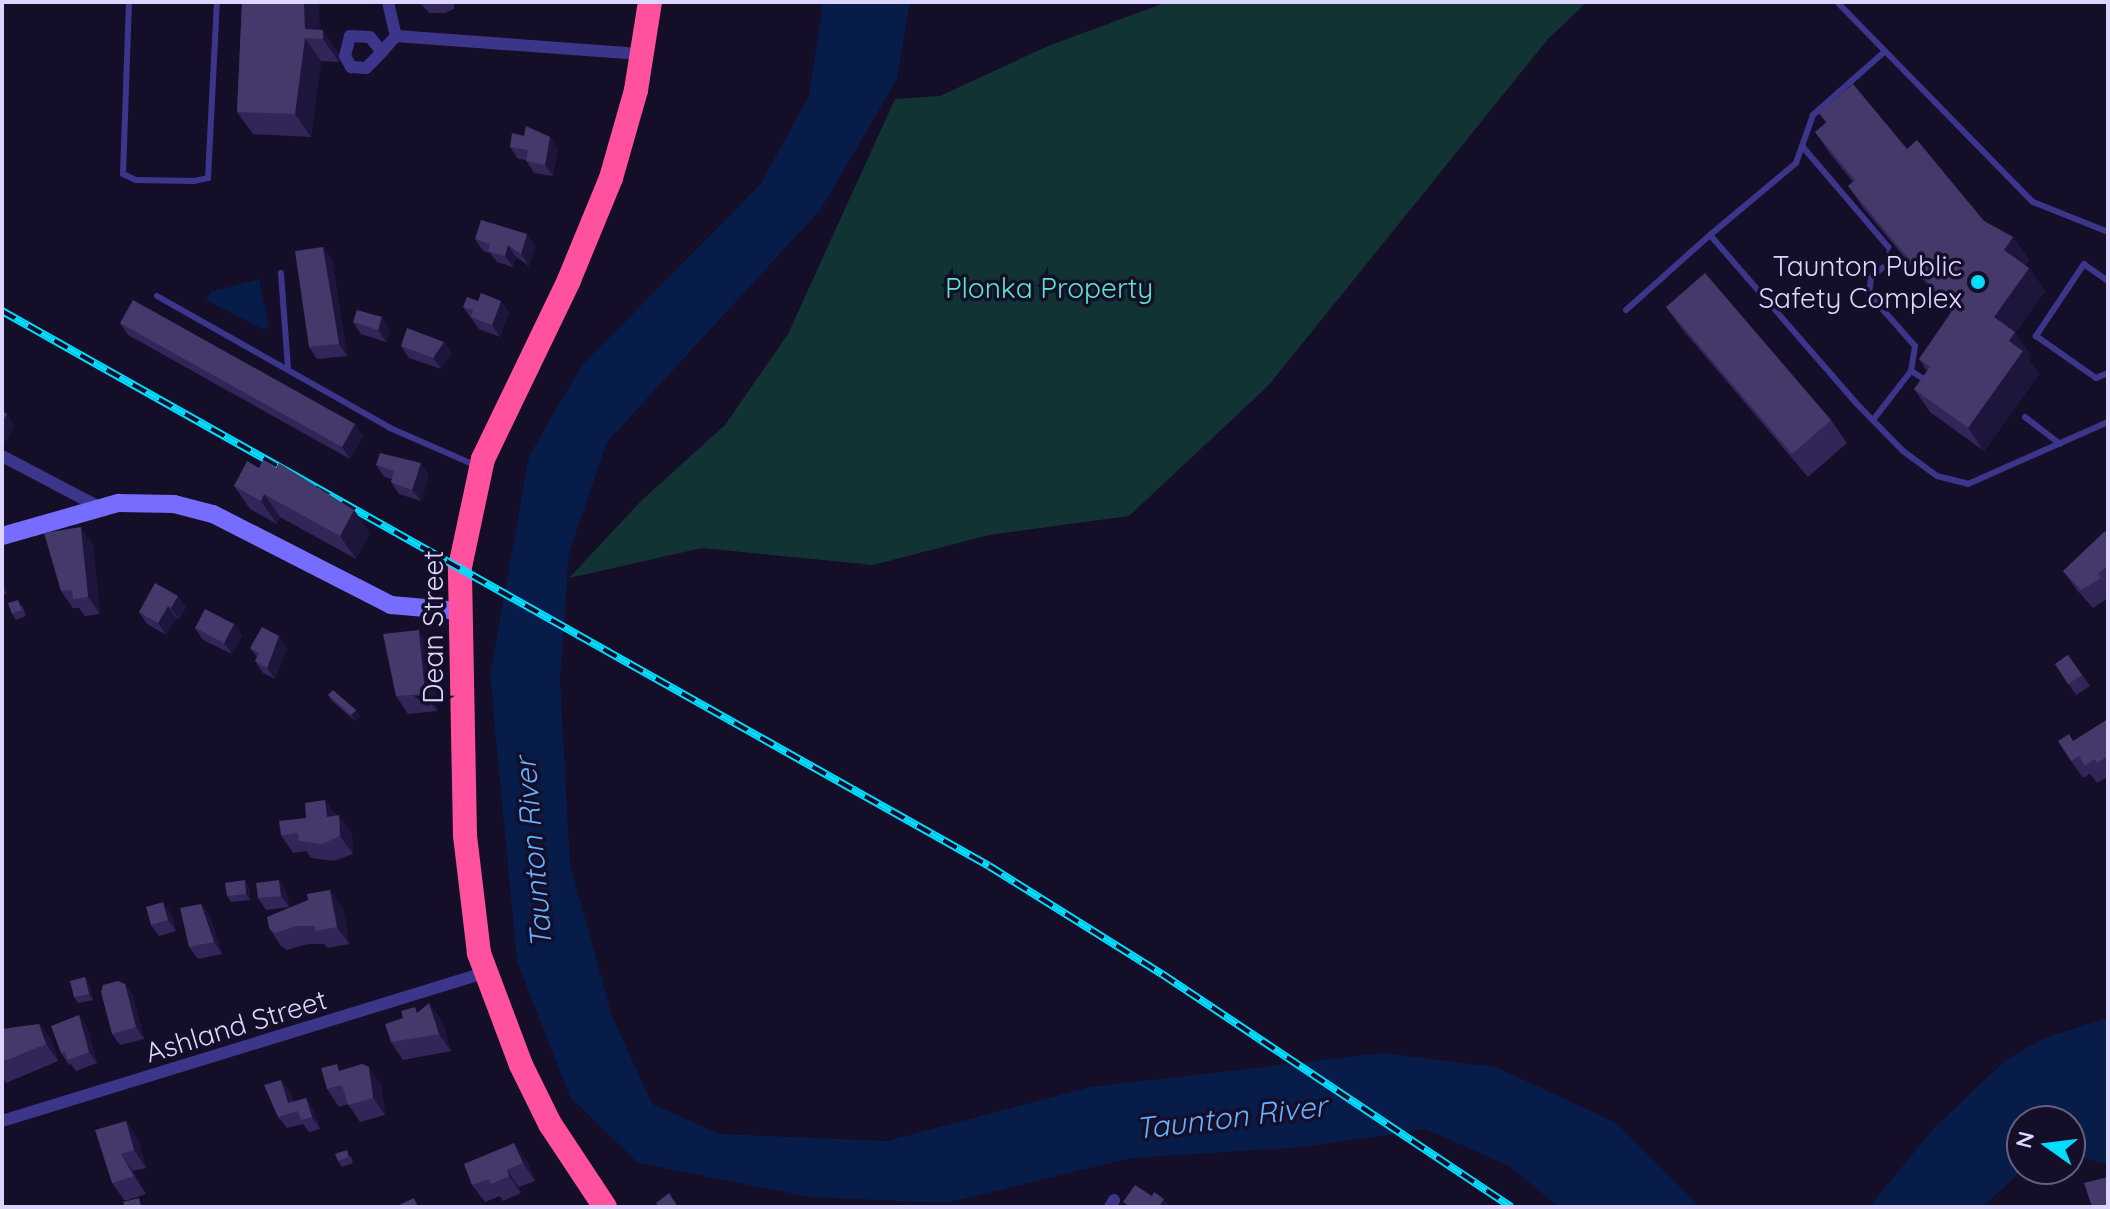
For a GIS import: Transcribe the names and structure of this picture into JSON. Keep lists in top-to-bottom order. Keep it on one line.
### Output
{"streets":{"highway":["Dean Street"],"street":["Ashland Street"]},"crossings":[["Dean Street","Ashland Street"]],"water":["Taunton River"],"parks":["Plonka Property"],"places":["Taunton Public Safety Complex"],"north":"left"}
